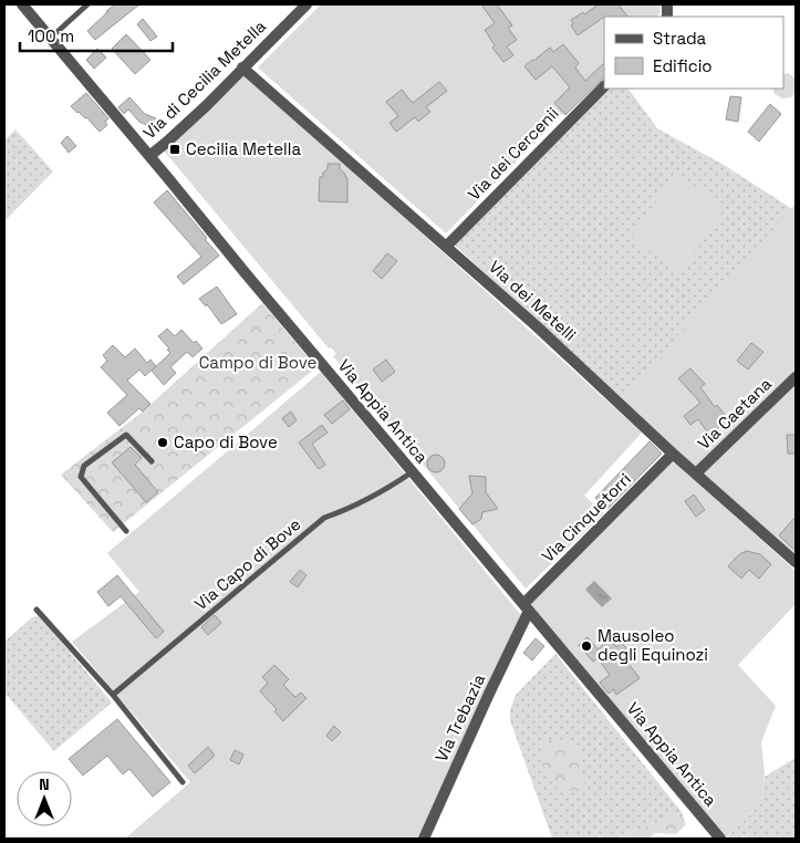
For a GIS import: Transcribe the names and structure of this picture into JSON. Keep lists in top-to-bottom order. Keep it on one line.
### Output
{"streets":{"street":["Via di Cecilia Metella","Via dei Cercenii","Via dei Metelli","Via Appia Antica","Via Caetana","Via Cinquetorri","Via Trebazia"],"lane":["Via Capo di Bove"]},"crossings":[["Via di Cecilia Metella","Via dei Metelli"],["Via di Cecilia Metella","Via Appia Antica"],["Via dei Cercenii","Via dei Metelli"],["Via dei Metelli","Via Caetana"],["Via dei Metelli","Via Cinquetorri"],["Via Appia Antica","Via Cinquetorri"],["Via Appia Antica","Via Capo di Bove"],["Via Appia Antica","Via Trebazia"],["Via Cinquetorri","Via Trebazia"]],"parks":["Campo di Bove"],"places":{"transit":["Cecilia Metella"],"other":["Capo di Bove","Mausoleo degli Equinozi"]},"legend":["Strada","Edificio"],"scale_bar":"100 m","north":"top"}
